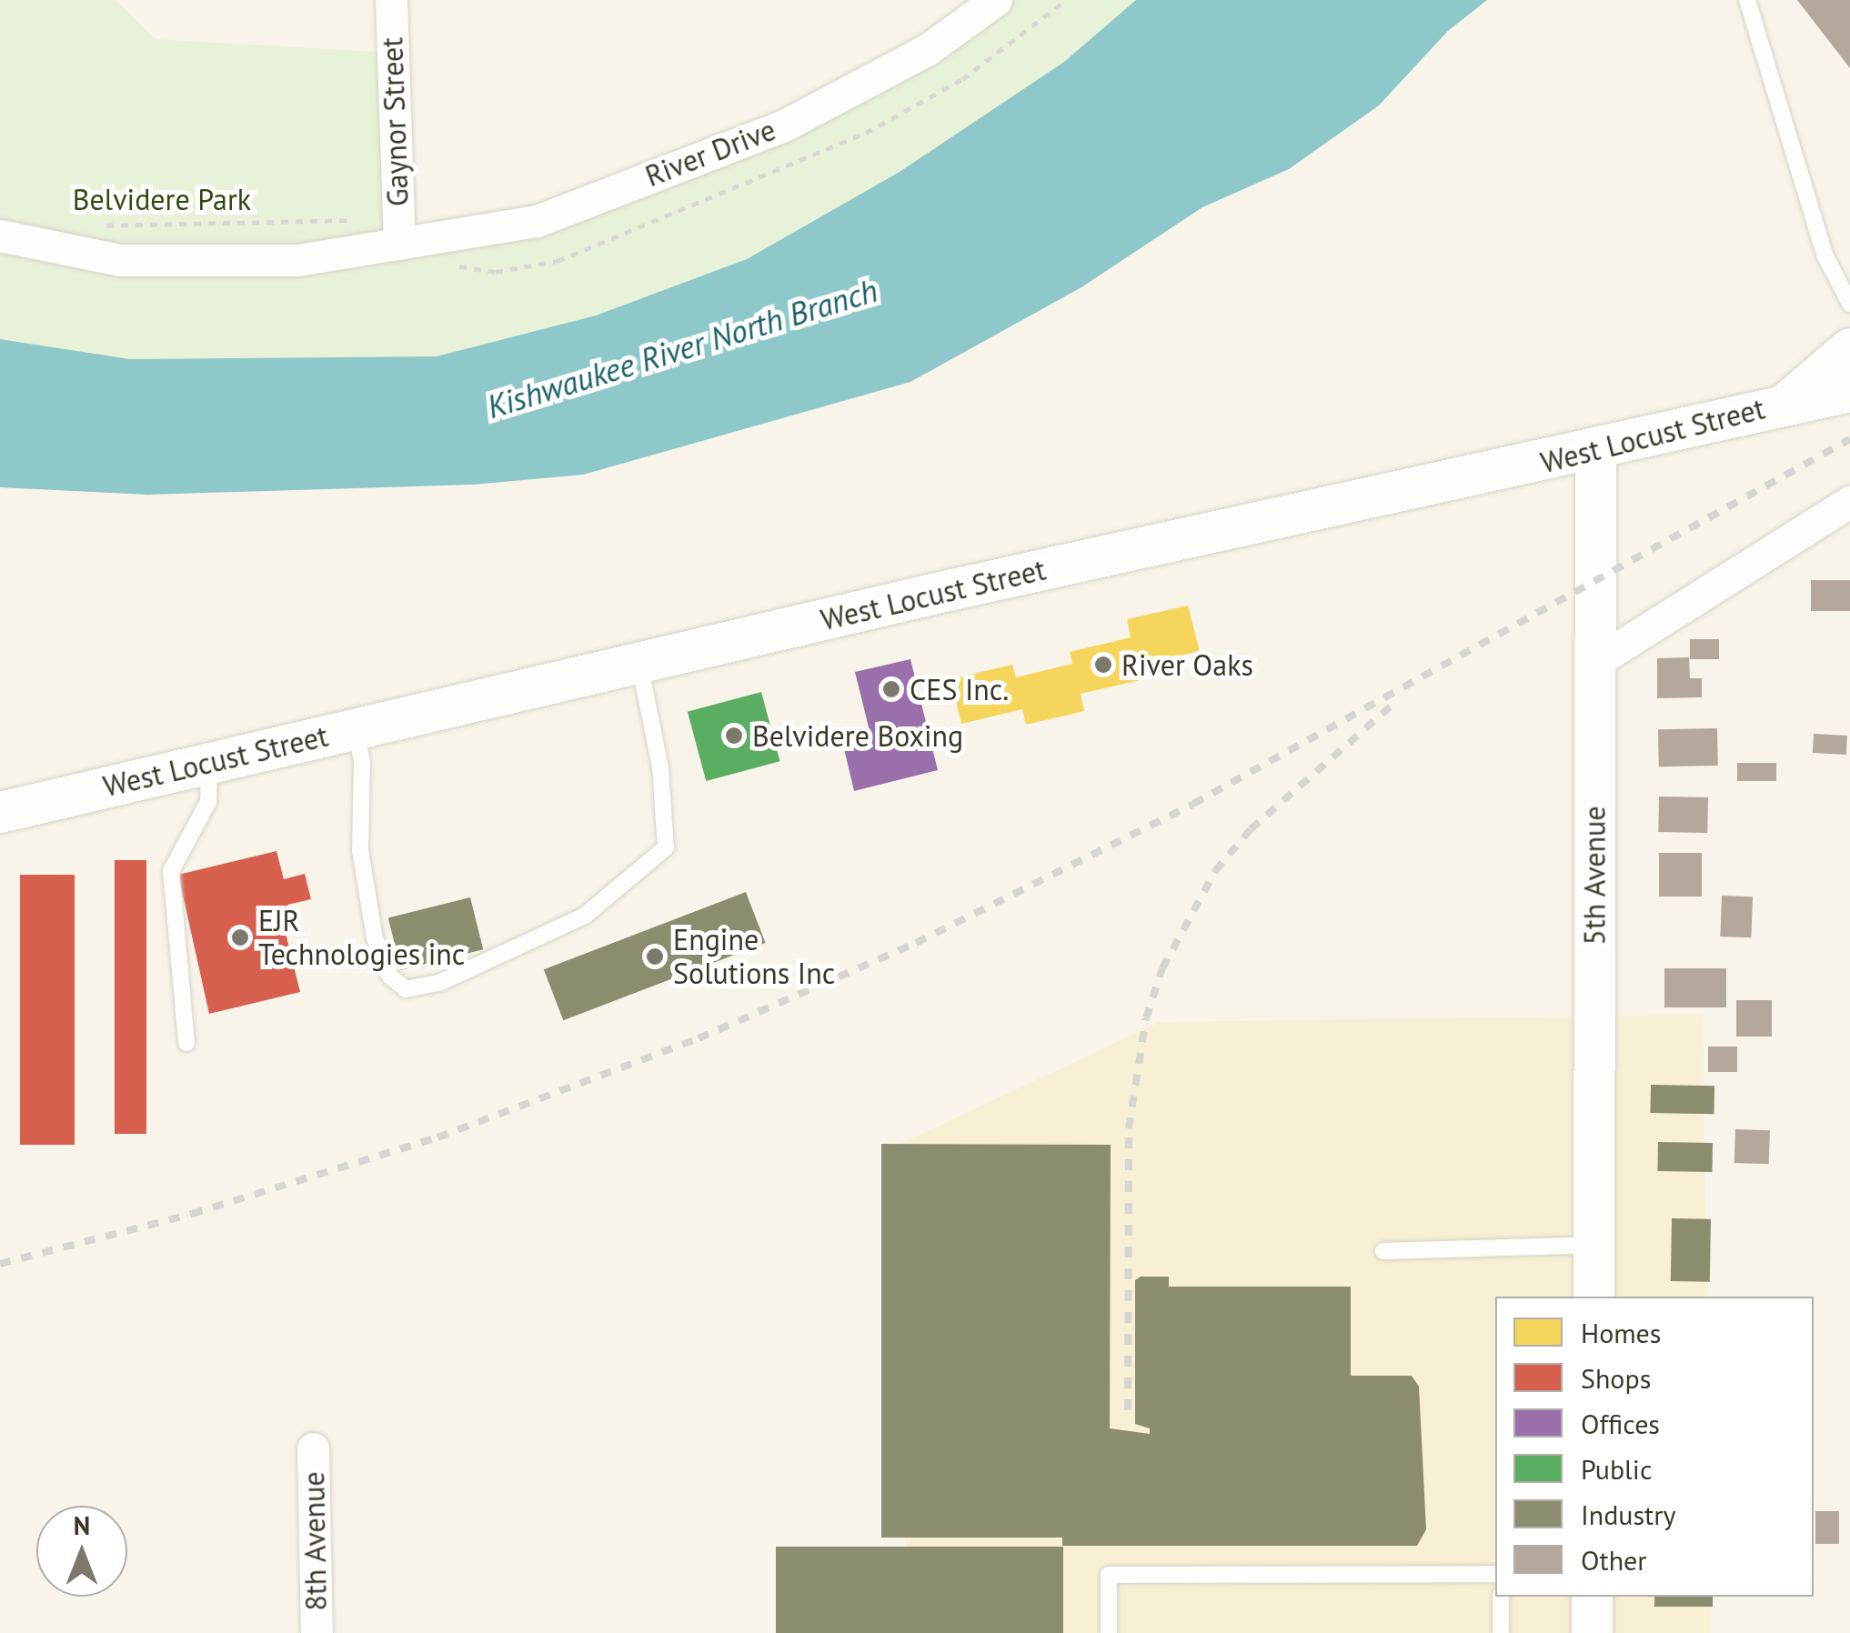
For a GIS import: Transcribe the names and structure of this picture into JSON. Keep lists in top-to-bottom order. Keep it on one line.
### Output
{"streets":{"street":["Gaynor Street","River Drive","West Locust Street","5th Avenue","8th Avenue"]},"crossings":[["Gaynor Street","River Drive"],["West Locust Street","5th Avenue"]],"water":["Kishwaukee River North Branch"],"parks":["Belvidere Park"],"places":["River Oaks","CES Inc.","Belvidere Boxing","EJR Technologies inc","Engine Solutions Inc"],"legend":["Homes","Shops","Offices","Public","Industry","Other"],"north":"top"}
